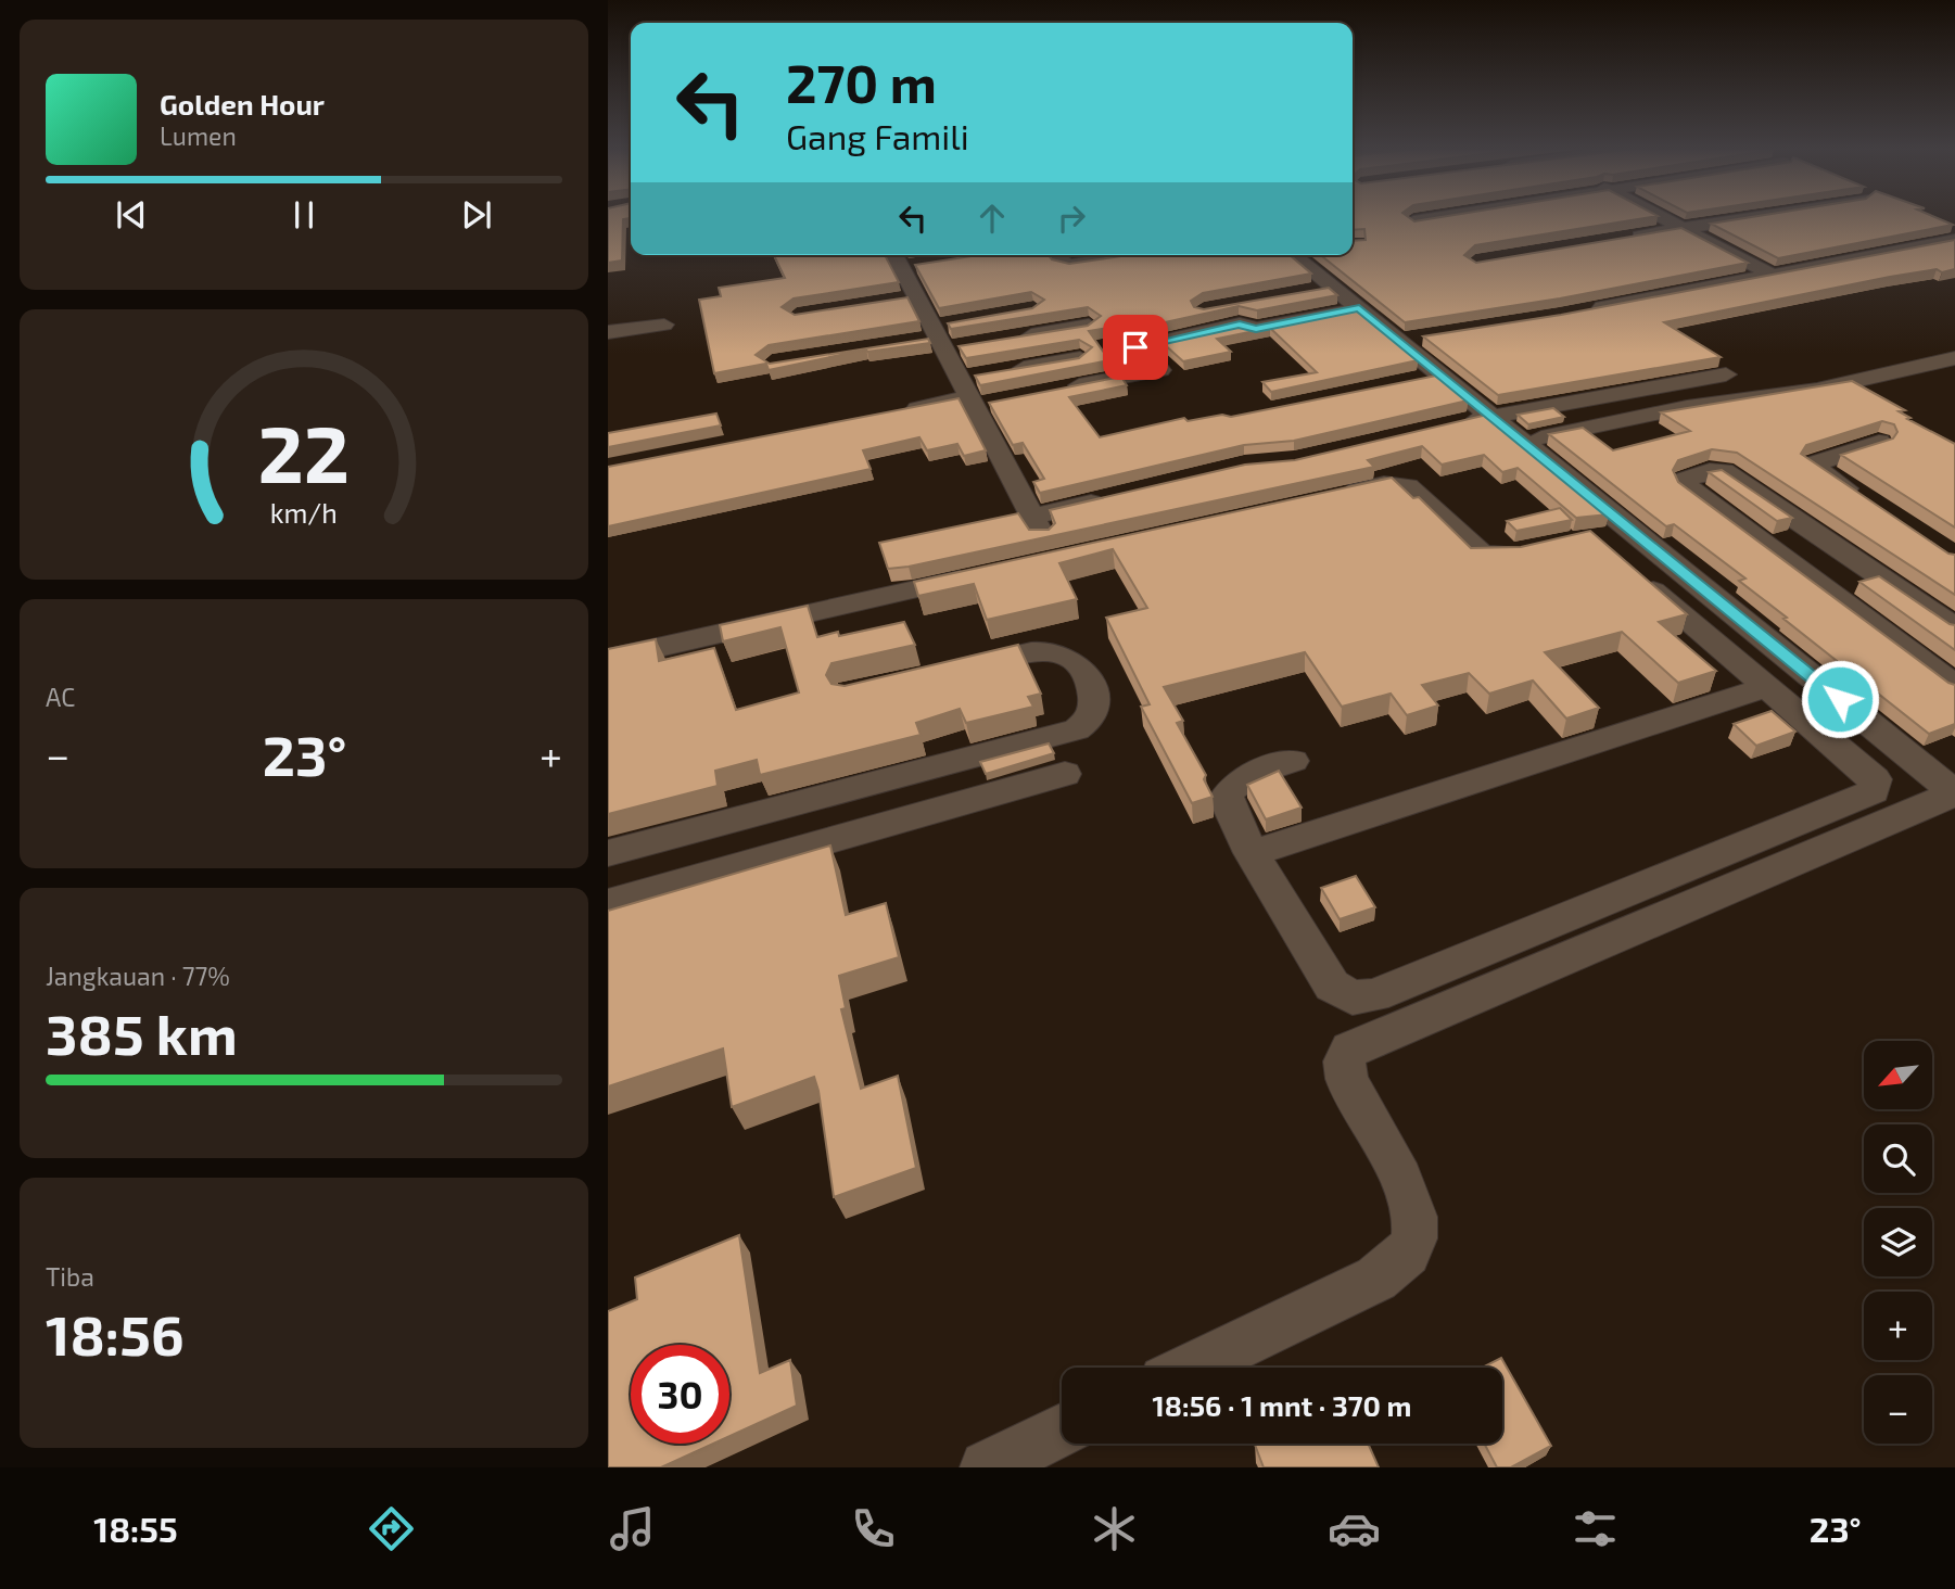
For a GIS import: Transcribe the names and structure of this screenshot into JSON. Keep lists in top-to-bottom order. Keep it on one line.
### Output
{"north":"bottom left","page":{"turn":["270 m","Gang Famili"],"song":["Golden Hour","Lumen"],"tile":["AC",["Jangkauan · 77%","385 km"],["Tiba","18:56"]],"heat":["−","23°","+"],"map_buttons":["+","−"],"limit":"30","trip":"18:56 · 1 mnt · 370 m","tabs":["18:55","23°"],"gauge":["22","km/h"]}}
